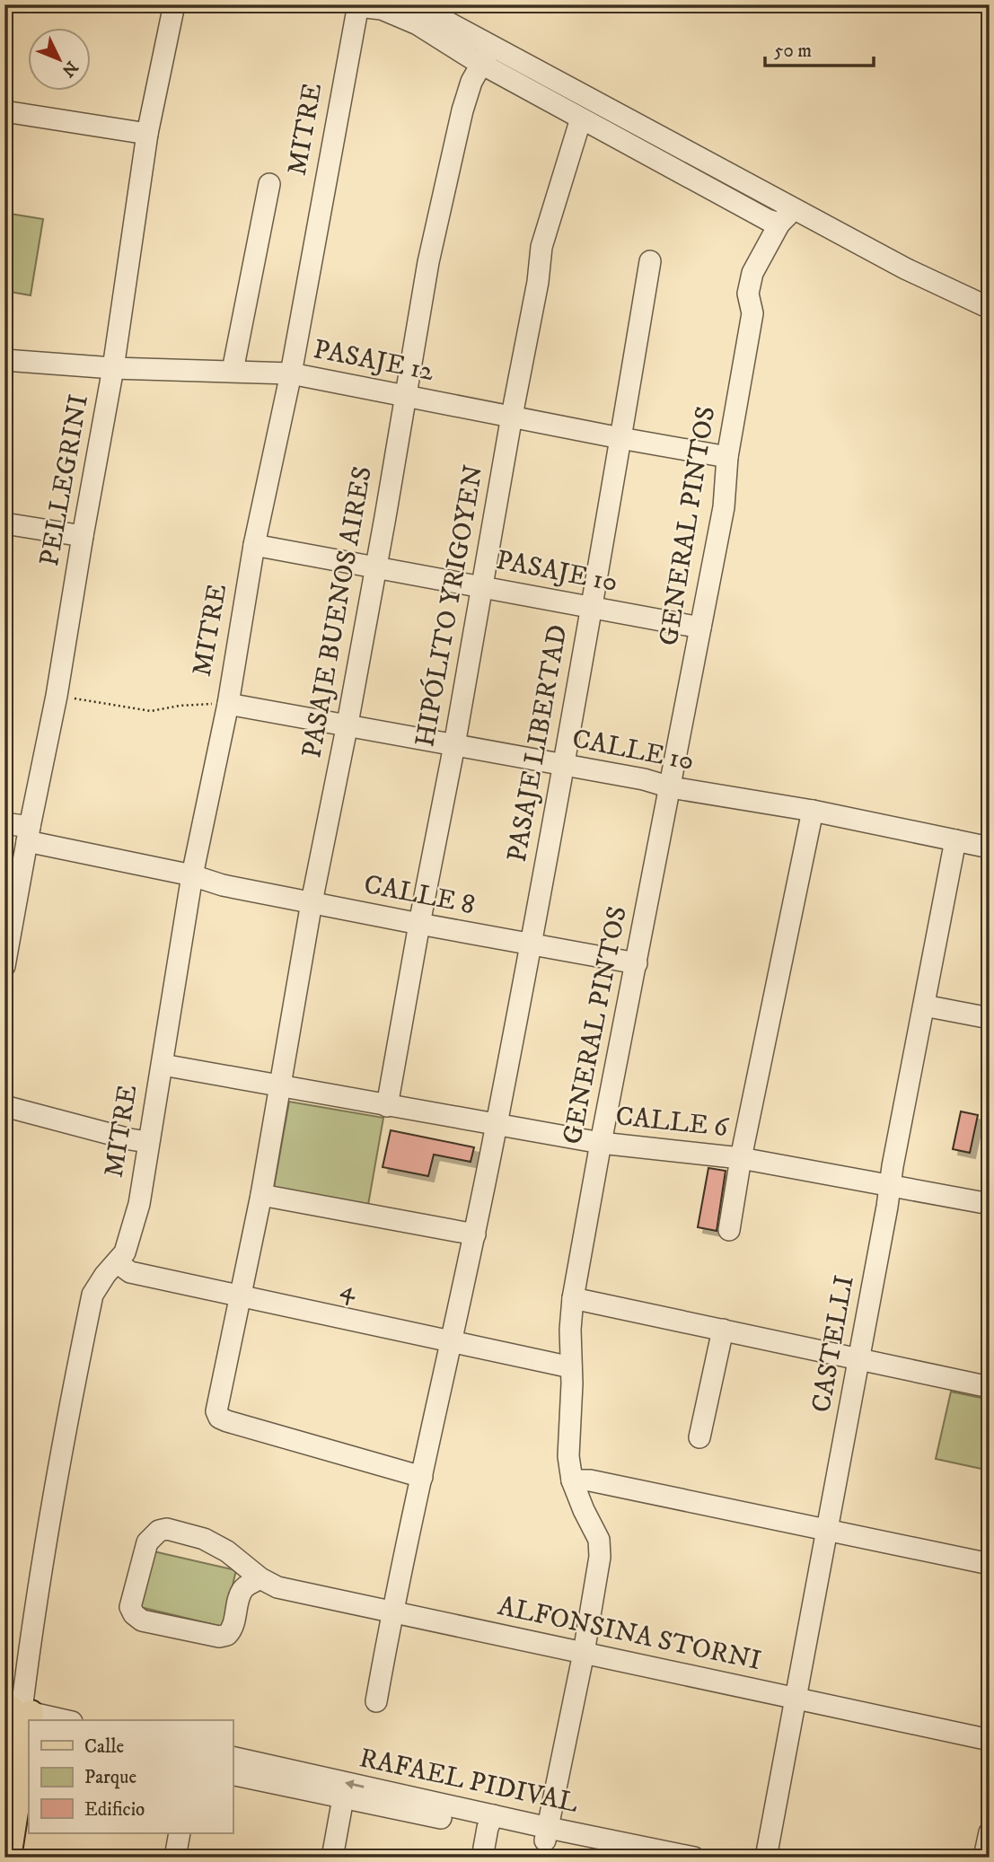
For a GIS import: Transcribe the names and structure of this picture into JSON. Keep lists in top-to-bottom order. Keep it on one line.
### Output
{"streets":{"street":["MITRE","PASAJE 12","PELLEGRINI","GENERAL PINTOS","PASAJE 10","HIPÓLITO YRIGOYEN","PASAJE BUENOS AIRES","PASAJE LIBERTAD","CALLE 10","CALLE 8","CALLE 6","4","CASTELLI","ALFONSINA STORNI","RAFAEL PIDIVAL"]},"crossings":[["MITRE","PASAJE 12"],["MITRE","PASAJE 10"],["MITRE","CALLE 10"],["MITRE","CALLE 8"],["MITRE","CALLE 6"],["MITRE","4"],["PASAJE 12","PELLEGRINI"],["PASAJE 12","GENERAL PINTOS"],["PASAJE 12","HIPÓLITO YRIGOYEN"],["PASAJE 12","PASAJE BUENOS AIRES"],["PASAJE 12","PASAJE LIBERTAD"],["PELLEGRINI","CALLE 8"],["GENERAL PINTOS","PASAJE 10"],["GENERAL PINTOS","CALLE 10"],["GENERAL PINTOS","CALLE 8"],["GENERAL PINTOS","CALLE 6"],["GENERAL PINTOS","4"],["GENERAL PINTOS","ALFONSINA STORNI"],["GENERAL PINTOS","RAFAEL PIDIVAL"],["PASAJE 10","HIPÓLITO YRIGOYEN"],["PASAJE 10","PASAJE BUENOS AIRES"],["PASAJE 10","PASAJE LIBERTAD"],["HIPÓLITO YRIGOYEN","CALLE 10"],["HIPÓLITO YRIGOYEN","CALLE 8"],["HIPÓLITO YRIGOYEN","CALLE 6"],["PASAJE BUENOS AIRES","PASAJE LIBERTAD"],["PASAJE BUENOS AIRES","CALLE 10"],["PASAJE BUENOS AIRES","CALLE 8"],["PASAJE BUENOS AIRES","CALLE 6"],["PASAJE BUENOS AIRES","4"],["PASAJE LIBERTAD","CALLE 10"],["PASAJE LIBERTAD","CALLE 8"],["PASAJE LIBERTAD","CALLE 6"],["PASAJE LIBERTAD","4"],["PASAJE LIBERTAD","ALFONSINA STORNI"],["CALLE 10","CASTELLI"],["CALLE 6","CASTELLI"],["CASTELLI","ALFONSINA STORNI"]],"legend":["Calle","Parque","Edificio"],"scale_bar":"50 m","north":"bottom right"}
